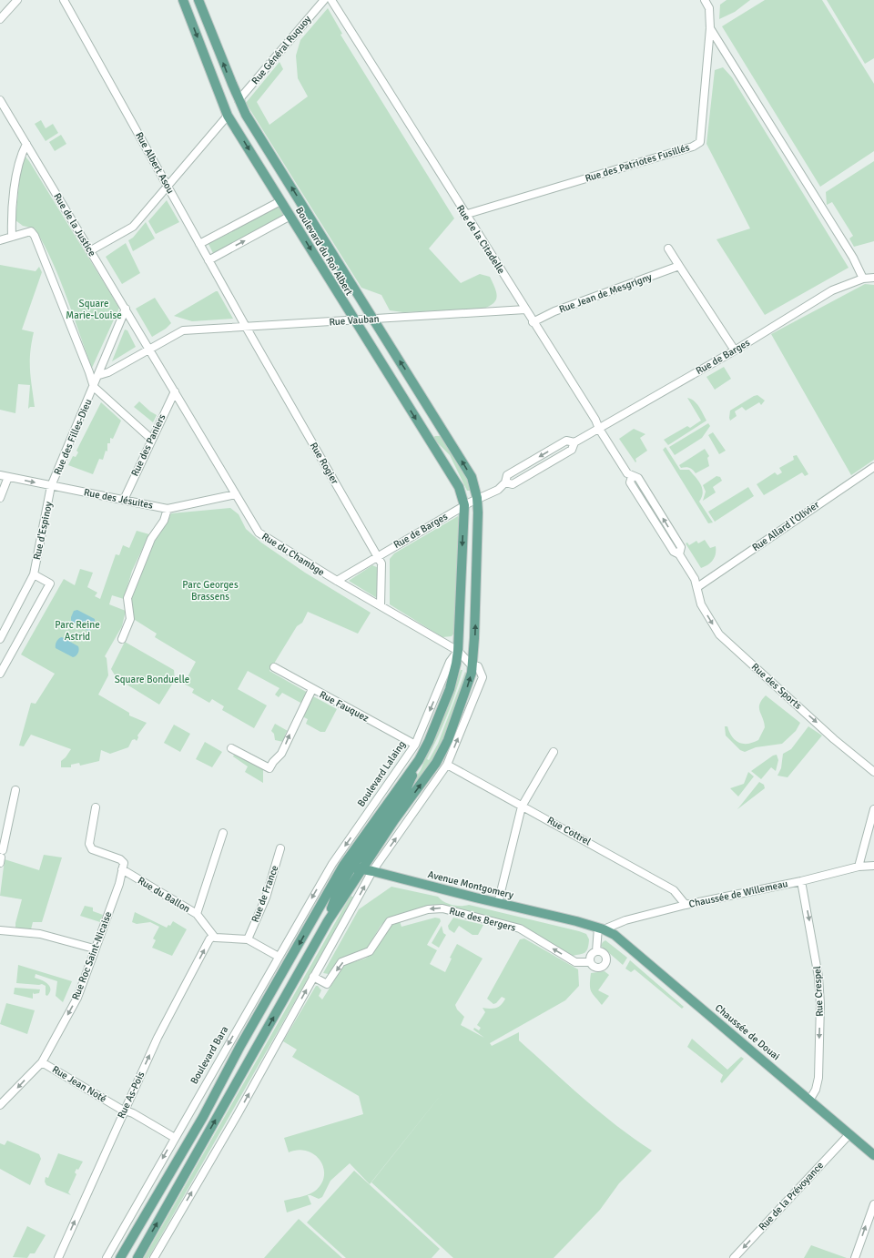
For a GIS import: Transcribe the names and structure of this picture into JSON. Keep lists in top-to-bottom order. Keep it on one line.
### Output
{"streets":{"main road":["Boulevard du Roi Albert","Boulevard Lalaing","Avenue Montgomery","Chaussée de Douai"],"street":["Rue Général Ruquoy","Rue Albert Asou","Rue des Patriotes Fusillés","Rue de la Justice","Rue de la Citadelle","Rue Jean de Mesgrigny","Rue Vauban","Rue de Barges","Rue des Filles-Dieu","Rue des Paniers","Rue Rogier","Rue des Jésuites","Rue Allard l'Olivier","Rue d'Espinoy","Rue du Chambge","Rue des Sports","Rue Fauquez","Rue Cottrel","Rue de France","Chaussée de Willemeau","Rue du Ballon","Rue des Bergers","Rue Roc Saint-Nicaise","Rue Crespel","Boulevard Bara","Rue Jean Noté","Rue As-Pois","Rue de la Prévoyance"]},"crossings":[["Rue Général Ruquoy","Boulevard du Roi Albert"],["Rue Albert Asou","Rue Vauban"],["Rue Albert Asou","Rue Rogier"],["Rue des Patriotes Fusillés","Rue de la Citadelle"],["Rue des Patriotes Fusillés","Rue de Barges"],["Rue de la Justice","Rue Vauban"],["Rue de la Justice","Rue du Chambge"],["Rue de la Citadelle","Rue Jean de Mesgrigny"],["Rue de la Citadelle","Rue Vauban"],["Rue de la Citadelle","Rue de Barges"],["Rue de la Citadelle","Rue Allard l'Olivier"],["Rue de la Citadelle","Rue des Sports"],["Boulevard du Roi Albert","Rue Vauban"],["Boulevard du Roi Albert","Rue de Barges"],["Boulevard du Roi Albert","Boulevard Lalaing"],["Rue Vauban","Rue Rogier"],["Rue Vauban","Rue du Chambge"],["Rue de Barges","Rue Rogier"],["Rue de Barges","Rue du Chambge"],["Rue de Barges","Boulevard Lalaing"],["Rue des Filles-Dieu","Rue des Jésuites"],["Rue des Filles-Dieu","Rue d'Espinoy"],["Rue des Paniers","Rue des Jésuites"],["Rue des Paniers","Rue du Chambge"],["Rue Rogier","Rue du Chambge"],["Rue des Jésuites","Rue d'Espinoy"],["Rue des Jésuites","Rue du Chambge"],["Rue Allard l'Olivier","Rue des Sports"],["Rue du Chambge","Boulevard Lalaing"],["Rue Fauquez","Boulevard Lalaing"],["Boulevard Lalaing","Avenue Montgomery"],["Boulevard Lalaing","Boulevard Bara"],["Rue Cottrel","Chaussée de Willemeau"],["Avenue Montgomery","Chaussée de Willemeau"],["Avenue Montgomery","Chaussée de Douai"],["Avenue Montgomery","Boulevard Bara"],["Chaussée de Willemeau","Rue Crespel"],["Chaussée de Willemeau","Chaussée de Douai"],["Rue du Ballon","Rue Roc Saint-Nicaise"],["Rue du Ballon","Rue As-Pois"],["Rue Roc Saint-Nicaise","Rue Jean Noté"],["Rue Crespel","Chaussée de Douai"],["Chaussée de Douai","Rue de la Prévoyance"],["Boulevard Bara","Rue Jean Noté"],["Rue Jean Noté","Rue As-Pois"]],"one_way":["Rue des Sports","Rue des Bergers","Rue Roc Saint-Nicaise","Rue Crespel","Rue As-Pois","Rue de la Prévoyance"],"parks":["Square Marie-Louise","Parc Georges Brassens","Parc Reine Astrid","Square Bonduelle"]}
